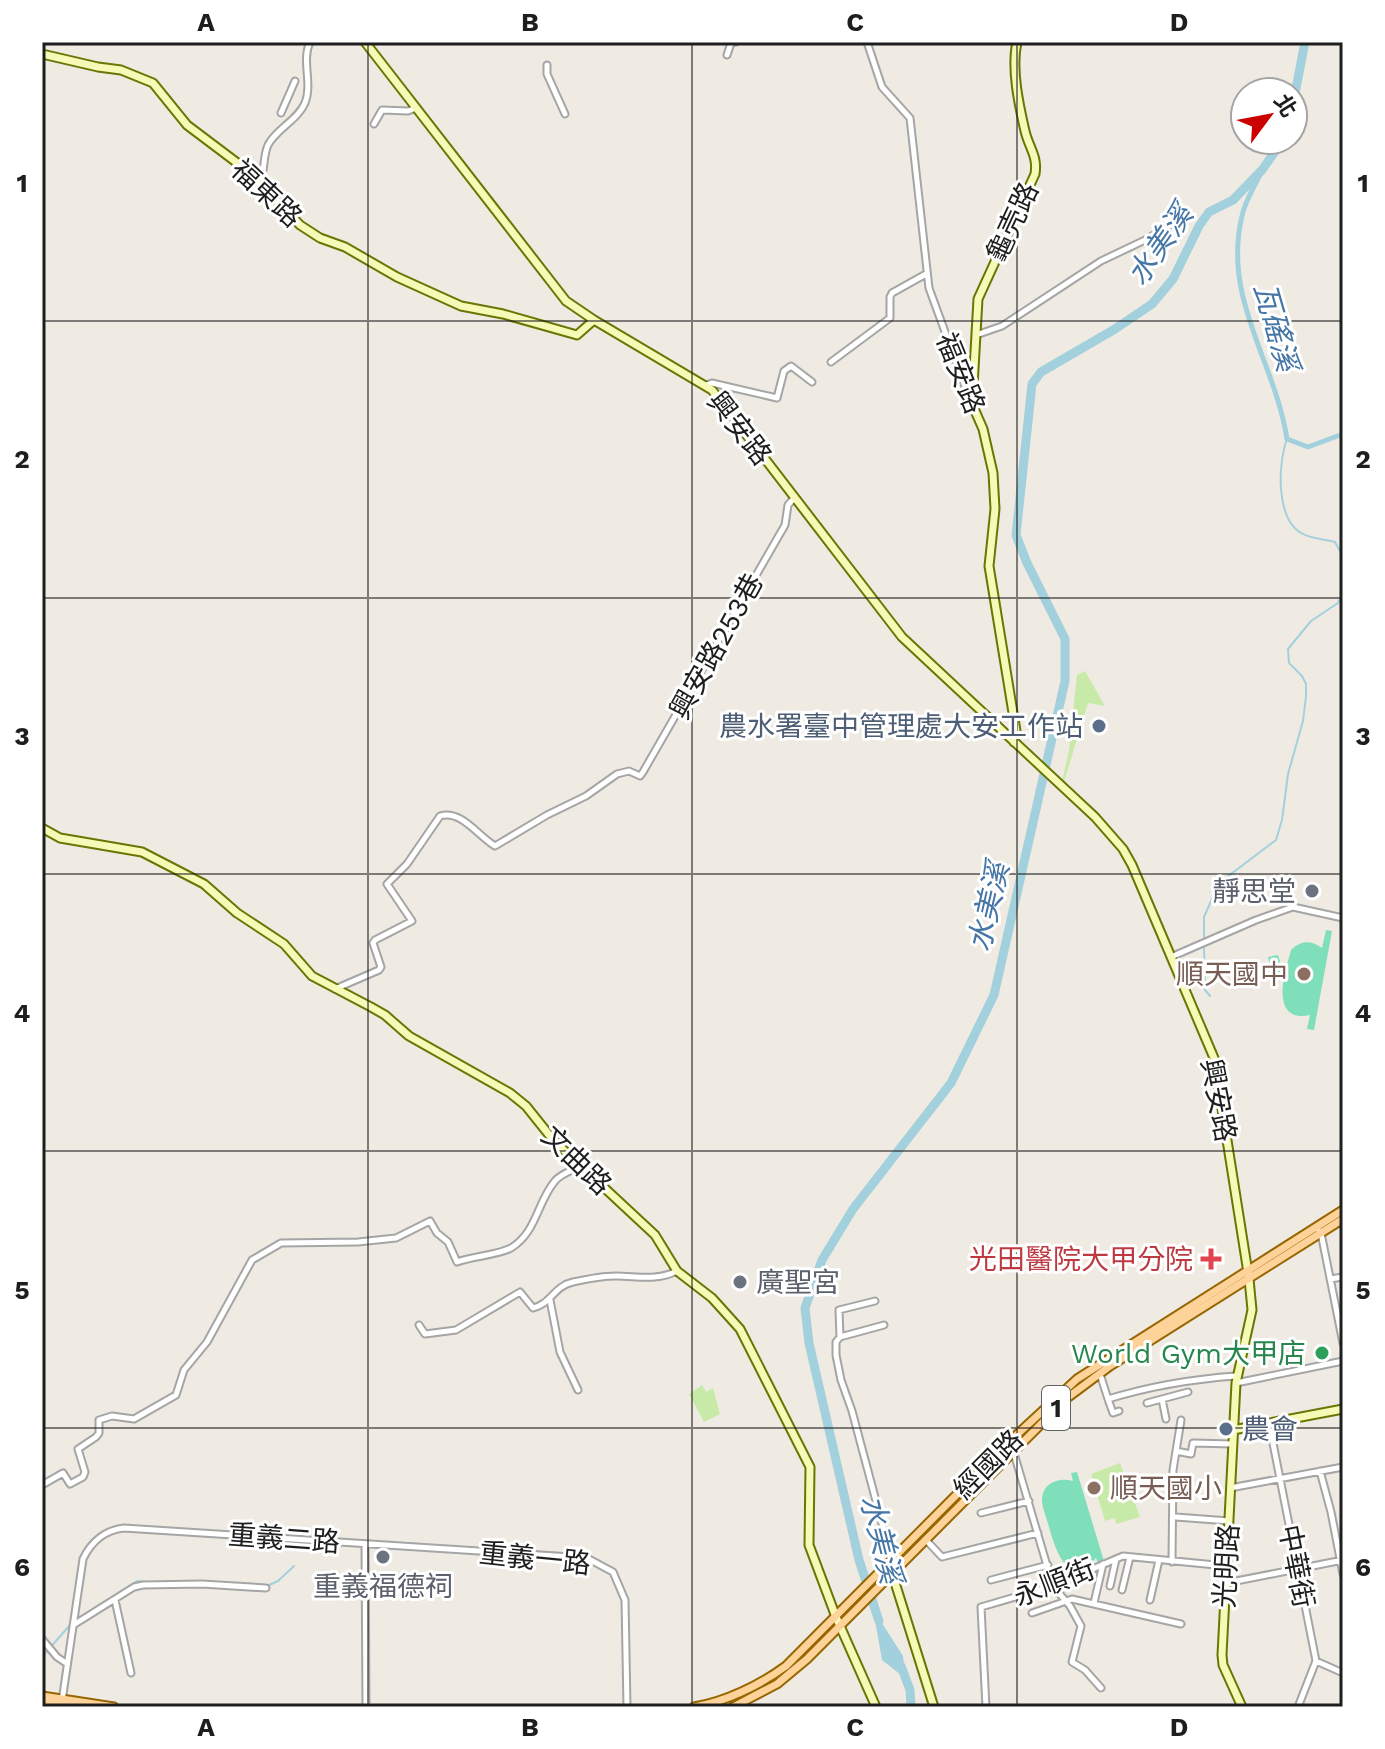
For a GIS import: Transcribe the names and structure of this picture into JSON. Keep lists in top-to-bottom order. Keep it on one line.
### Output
{"streets":{"main road":["1","經國路"],"street":["福東路","龜壳路","福安路","興安路","興安路253巷","文曲路","重義二路","重義一路","光明路","中華街","永順街"]},"crossings":[["福東路","興安路"],["龜壳路","福安路"],["福安路","興安路"],["興安路","興安路253巷"],["興安路","經國路"],["興安路","光明路"],["興安路253巷","文曲路"],["文曲路","1"],["文曲路","經國路"],["1","經國路"],["經國路","光明路"],["重義二路","重義一路"],["光明路","永順街"]],"water":["水美溪","瓦磘溪"],"places":{"other":["農水署臺中管理處大安工作站","靜思堂","順天國中","廣聖宮","World Gym大甲店","農會","順天國小","重義福德祠"],"health":["光田醫院大甲分院"]},"north":"top right","grid":{"columns":["A","B","C","D"],"rows":["1","2","3","4","5","6"]}}
